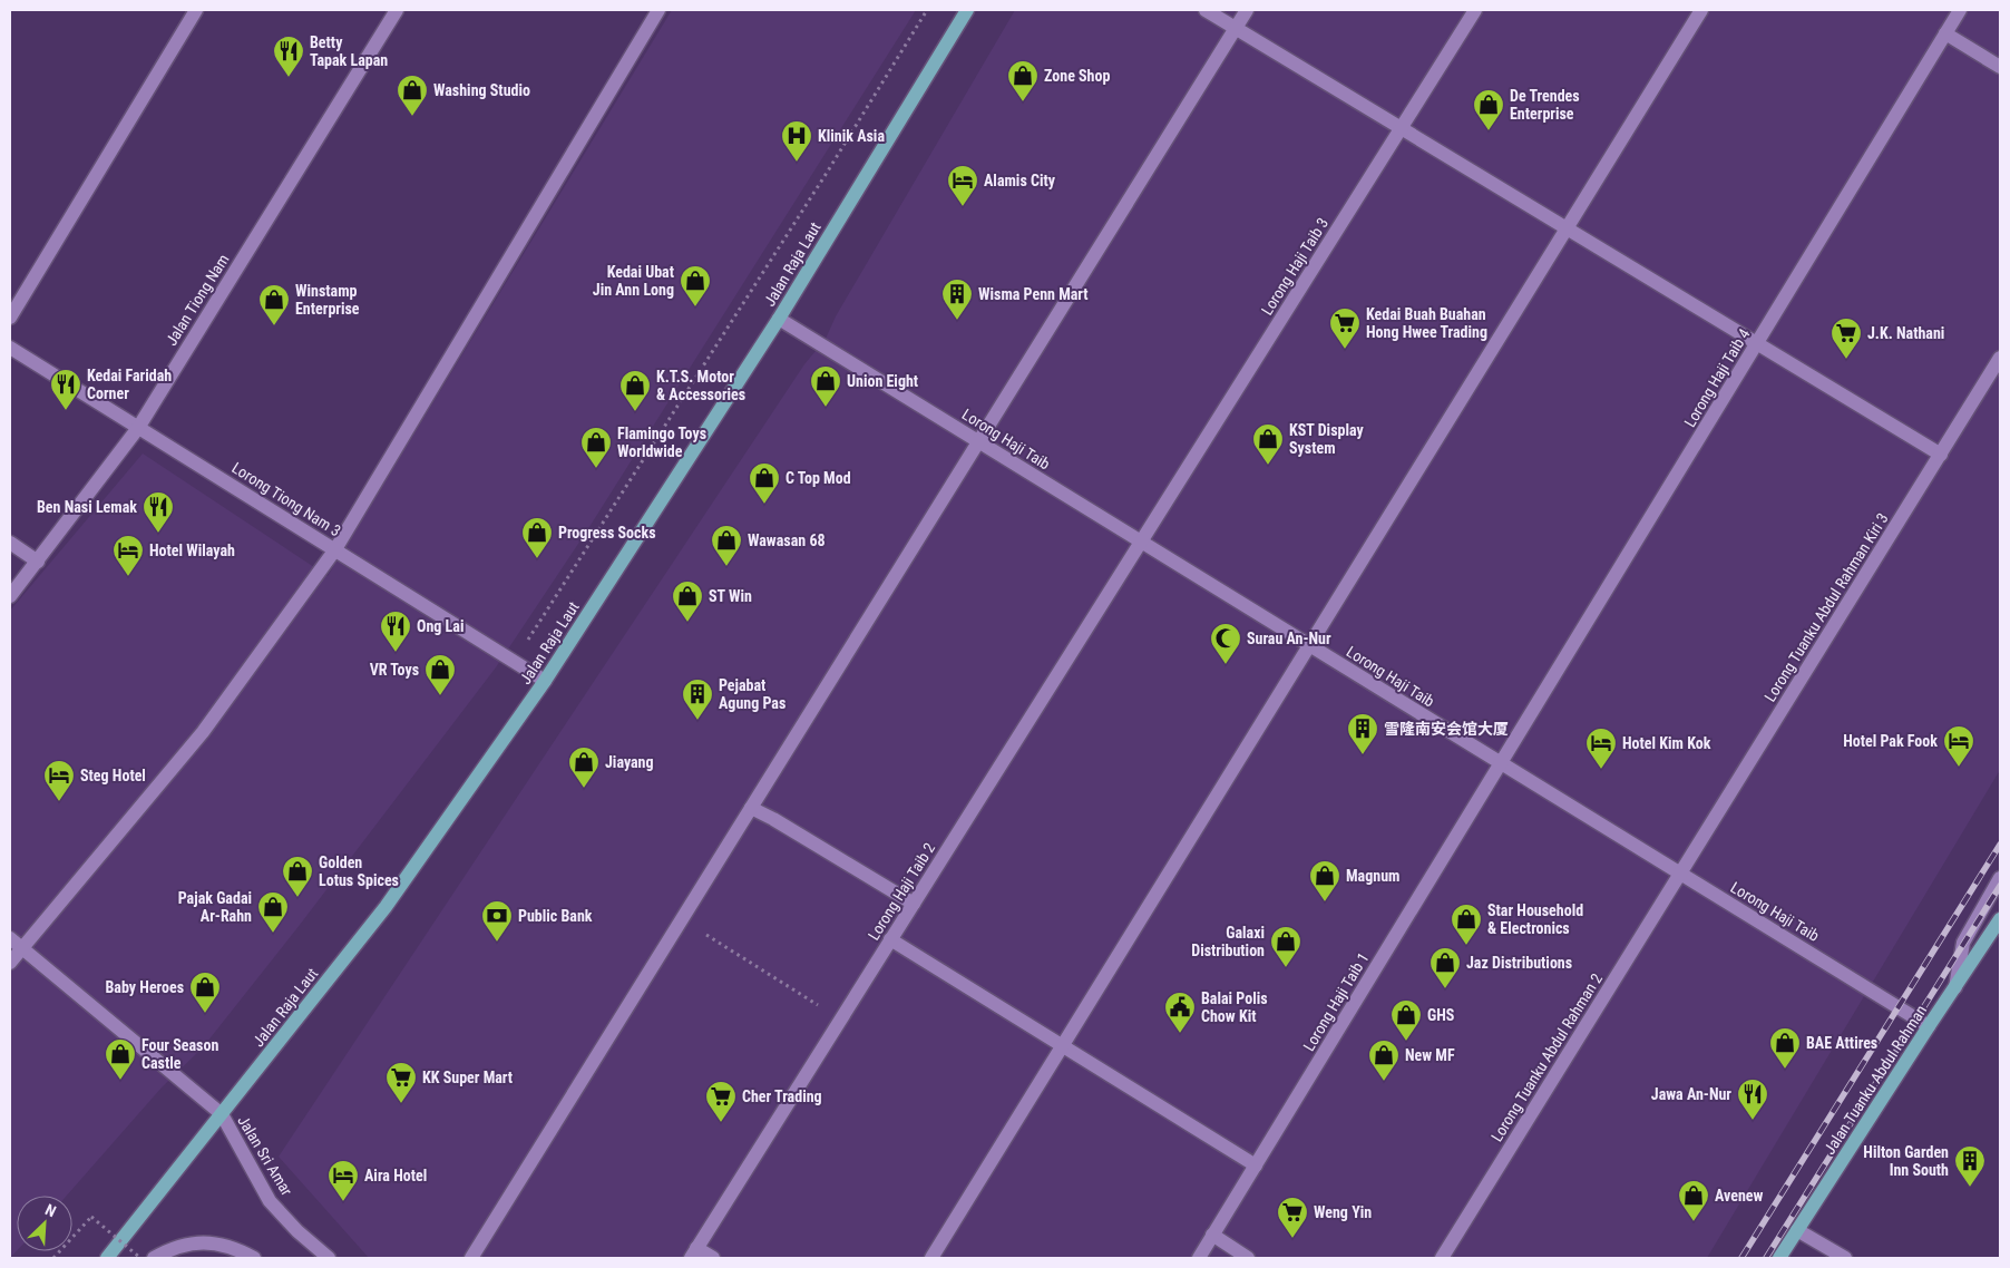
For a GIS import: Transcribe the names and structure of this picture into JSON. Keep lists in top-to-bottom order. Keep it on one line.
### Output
{"streets":{"main road":["Jalan Raja Laut","Jalan Tuanku Abdul Rahman"],"street":["Lorong Haji Taib 3","Jalan Tiong Nam","Lorong Haji Taib 4","Lorong Haji Taib","Lorong Tiong Nam 3","Lorong Tuanku Abdul Rahman Kiri 3","Lorong Haji Taib 2","Lorong Haji Taib 1","Lorong Tuanku Abdul Rahman 2","Jalan Sri Amar"]},"crossings":[["Jalan Raja Laut","Lorong Haji Taib"],["Jalan Raja Laut","Lorong Tiong Nam 3"],["Jalan Raja Laut","Jalan Sri Amar"],["Lorong Haji Taib 3","Lorong Haji Taib"],["Lorong Haji Taib 3","Lorong Haji Taib 2"],["Jalan Tiong Nam","Lorong Tiong Nam 3"],["Lorong Haji Taib 4","Lorong Haji Taib"],["Lorong Haji Taib 4","Lorong Haji Taib 1"],["Lorong Haji Taib","Lorong Tuanku Abdul Rahman Kiri 3"],["Lorong Haji Taib","Lorong Haji Taib 2"],["Lorong Haji Taib","Lorong Haji Taib 1"],["Lorong Haji Taib","Lorong Tuanku Abdul Rahman 2"],["Lorong Haji Taib","Jalan Tuanku Abdul Rahman"],["Lorong Tuanku Abdul Rahman Kiri 3","Lorong Tuanku Abdul Rahman 2"]],"places":{"restaurant":["Betty Tapak Lapan","Kedai Faridah Corner","Ben Nasi Lemak","Ong Lai","Jawa An-Nur"],"shop":["Zone Shop","Washing Studio","De Trendes Enterprise","Kedai Ubat Jin Ann Long","Winstamp Enterprise","Union Eight","K.T.S. Motor & Accessories","KST Display System","Flamingo Toys Worldwide","C Top Mod","Progress Socks","Wawasan 68","ST Win","VR Toys","Jiayang","Golden Lotus Spices","Magnum","Pajak Gadai Ar-Rahn","Star Household & Electronics","Galaxi Distribution","Jaz Distributions","Baby Heroes","GHS","BAE Attires","Four Season Castle","New MF","Avenew"],"hospital":["Klinik Asia"],"hotel":["Alamis City","Hotel Wilayah","Hotel Pak Fook","Hotel Kim Kok","Steg Hotel","Aira Hotel"],"building":["Wisma Penn Mart","Pejabat Agung Pas","雪隆南安会馆大厦","Hilton Garden Inn South"],"supermarket":["Kedai Buah Buahan Hong Hwee Trading","J.K. Nathani","KK Super Mart","Cher Trading","Weng Yin"],"mosque":["Surau An-Nur"],"bank":["Public Bank"],"public building":["Balai Polis Chow Kit"]},"north":"top right"}
